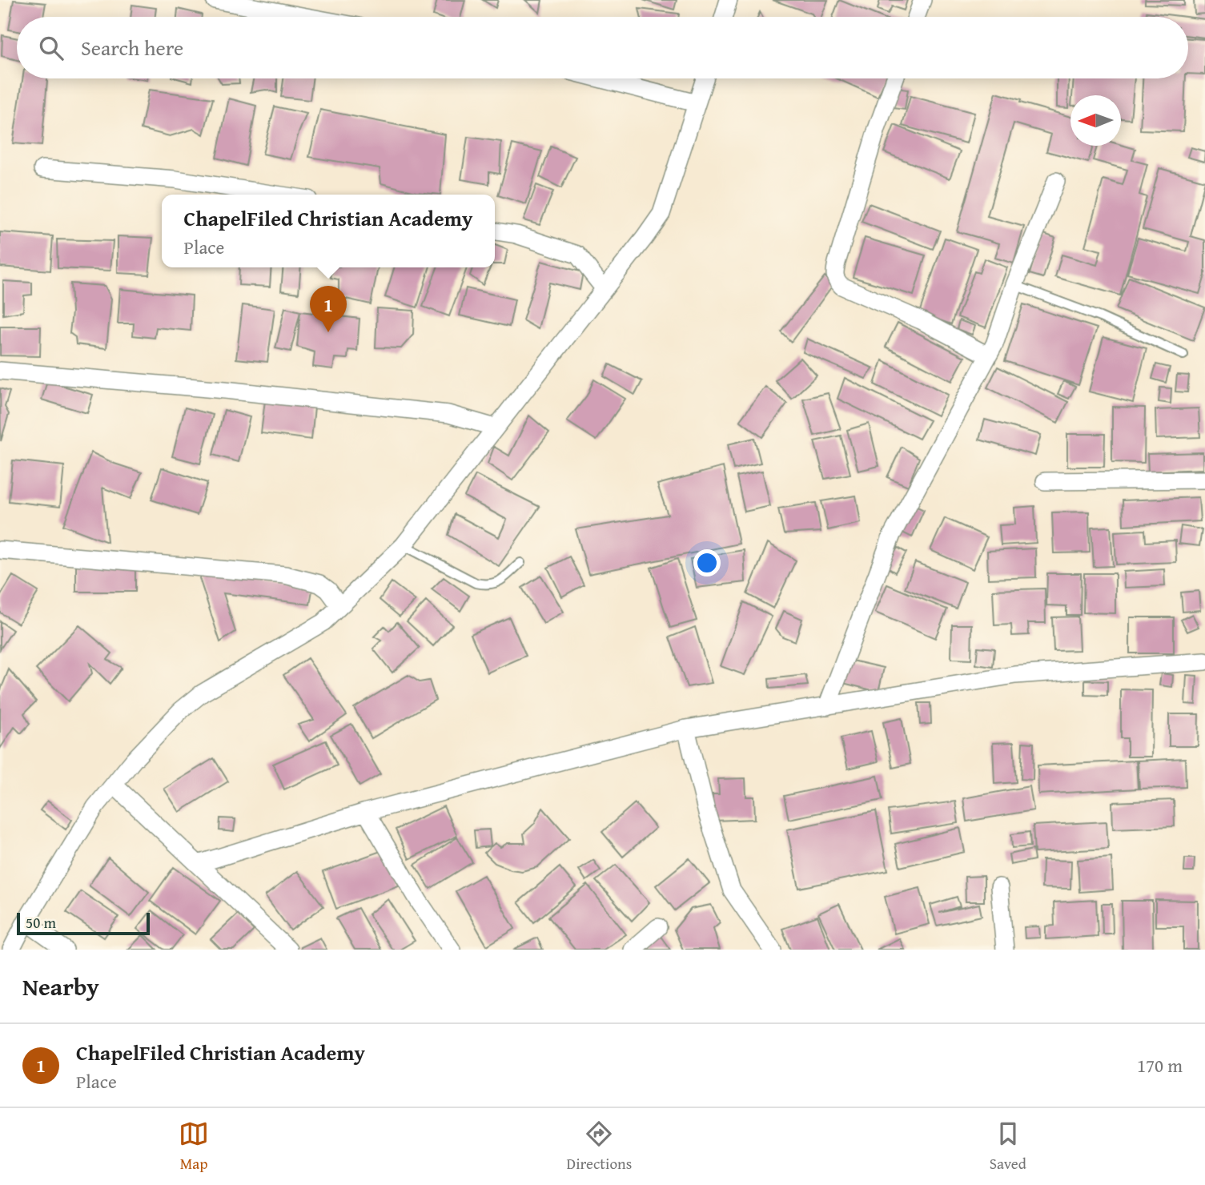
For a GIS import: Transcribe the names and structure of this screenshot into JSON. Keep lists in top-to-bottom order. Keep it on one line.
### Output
{"scale_bar":"50 m","north":"left","page":{"search":"Search here","popup":["ChapelFiled Christian Academy","Place"],"pins":"1","scale":"50 m","heading":"Nearby","list":[{"mark":"1","name":"ChapelFiled Christian Academy","note":"Place","value":"170 m"}],"nav":["Map","Directions","Saved"]}}
